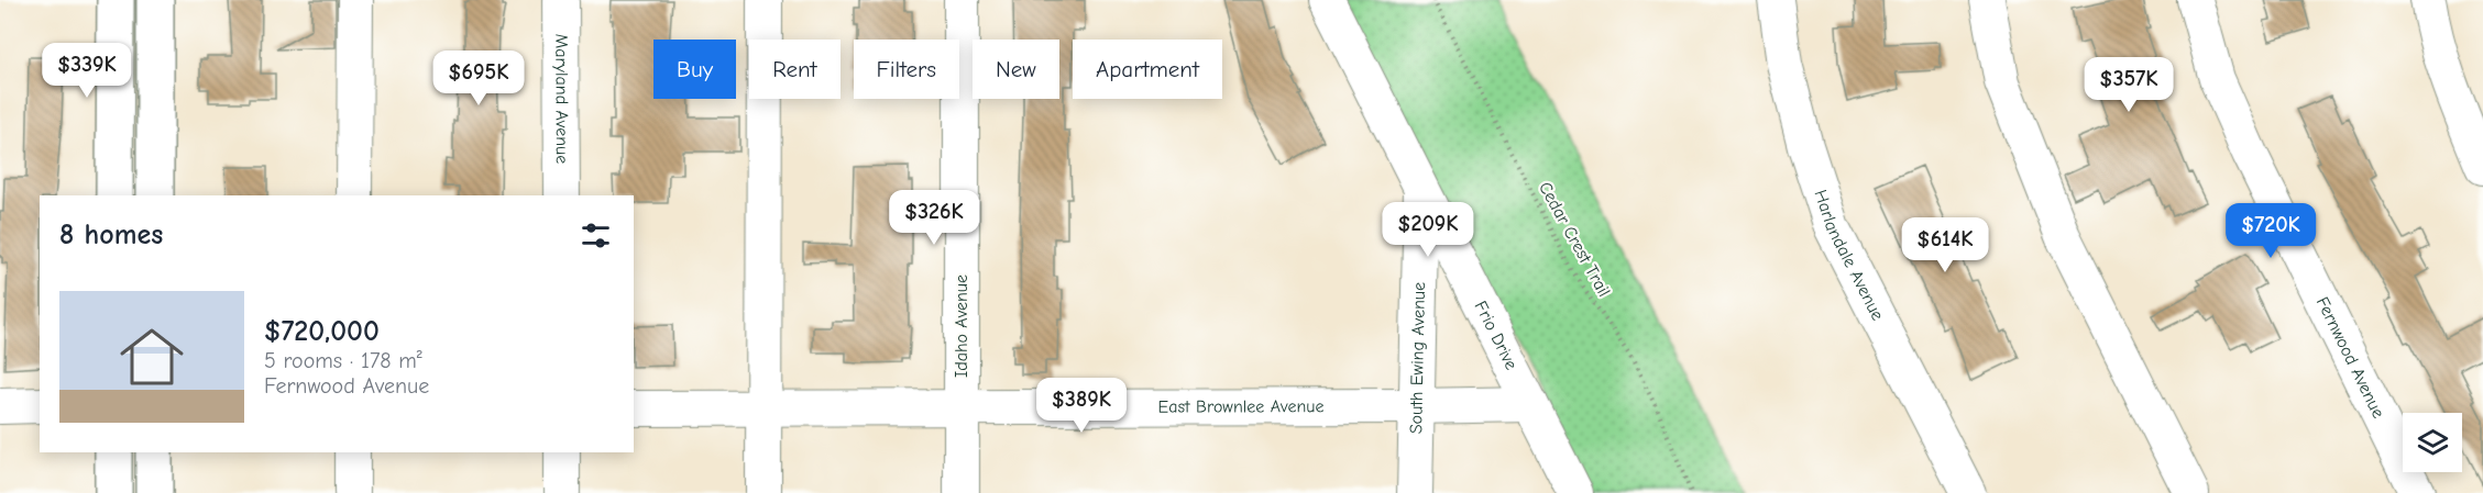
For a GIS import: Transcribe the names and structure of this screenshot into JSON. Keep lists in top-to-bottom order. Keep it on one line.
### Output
{"streets":{"street":["Maryland Avenue","Harlandale Avenue","Idaho Avenue","Frio Drive","Fernwood Avenue","South Ewing Avenue","East Brownlee Avenue"],"path":["Cedar Crest Trail"]},"crossings":[["Idaho Avenue","East Brownlee Avenue"],["Frio Drive","South Ewing Avenue"],["Frio Drive","East Brownlee Avenue"],["South Ewing Avenue","East Brownlee Avenue"]],"page":{"chip":["Buy","Rent","Filters","New","Apartment"],"price":["$339K","$695K","$357K","$326K","$209K","$720K","$614K","$389K"],"heading":"8 homes","list":[{"name":"$720,000","note":"5 rooms · 178 m² · Fernwood Avenue"}]}}
